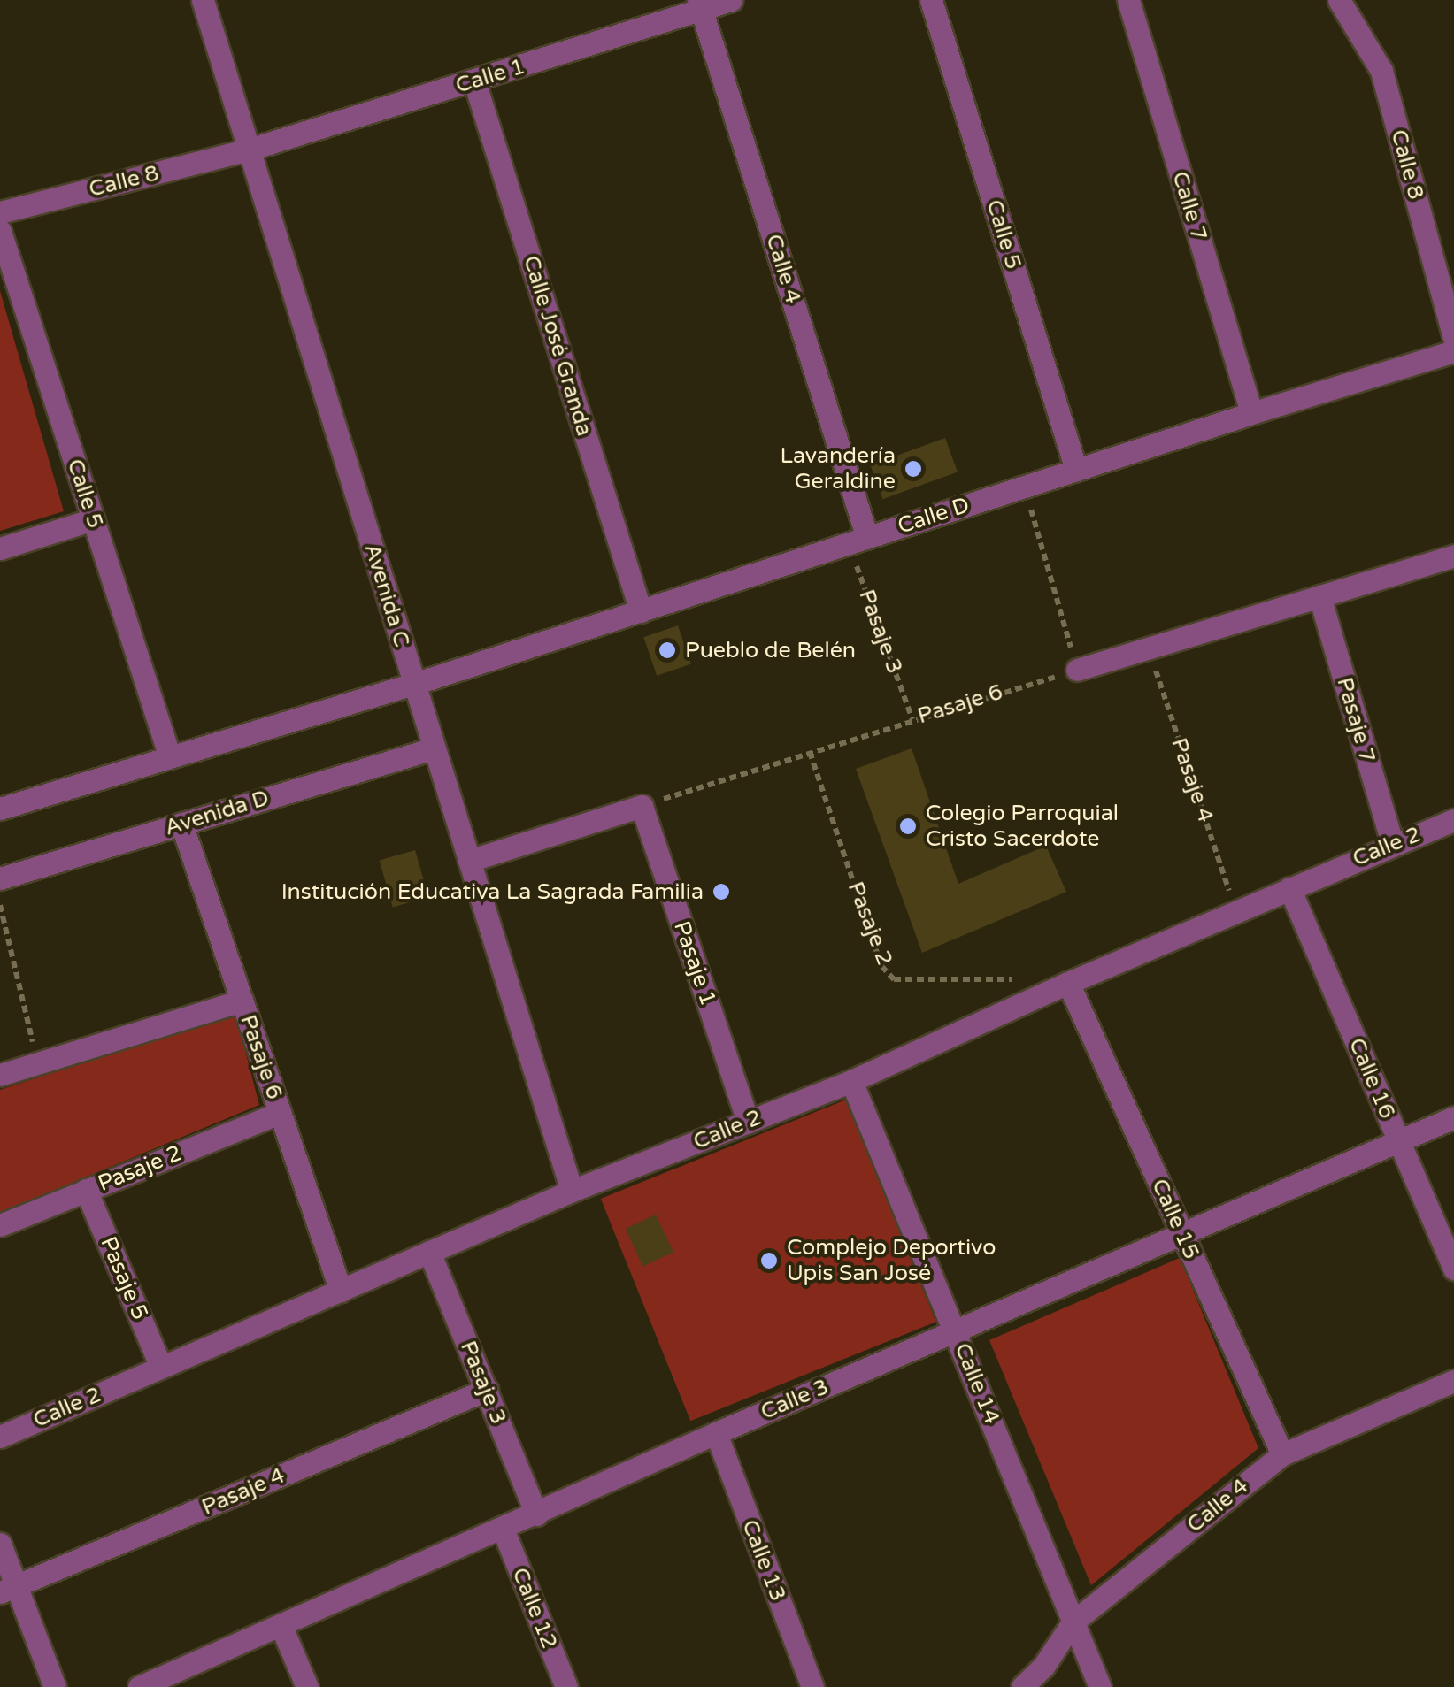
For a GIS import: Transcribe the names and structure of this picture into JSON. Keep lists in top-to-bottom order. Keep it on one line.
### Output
{"streets":{"street":["Calle 1","Calle 8","Calle 7","Calle 5","Calle 4","Calle José Granda","Calle D","Avenida C","Pasaje 3","Pasaje 6","Pasaje 7","Pasaje 4","Avenida D","Calle 2","Pasaje 2","Pasaje 1","Calle 16","Calle 15","Pasaje 5","Calle 14","Calle 3","Calle 13","Calle 12"]},"crossings":[["Calle 1","Calle 8"],["Calle 1","Calle 4"],["Calle 1","Calle José Granda"],["Calle 1","Avenida C"],["Calle 8","Avenida C"],["Calle 7","Calle D"],["Calle 5","Calle D"],["Calle 4","Calle D"],["Calle 4","Pasaje 3"],["Calle 4","Calle 15"],["Calle 4","Calle 14"],["Calle José Granda","Calle D"],["Calle D","Avenida C"],["Calle D","Pasaje 3"],["Avenida C","Avenida D"],["Avenida C","Calle 2"],["Pasaje 3","Pasaje 6"],["Pasaje 3","Pasaje 4"],["Pasaje 3","Calle 2"],["Pasaje 3","Calle 3"],["Pasaje 6","Avenida D"],["Pasaje 6","Calle 2"],["Pasaje 6","Pasaje 2"],["Pasaje 6","Pasaje 1"],["Pasaje 7","Calle 2"],["Pasaje 4","Calle 2"],["Calle 2","Pasaje 1"],["Calle 2","Calle 16"],["Calle 2","Calle 15"],["Calle 2","Pasaje 5"],["Calle 2","Calle 14"],["Pasaje 2","Pasaje 5"],["Calle 16","Calle 3"],["Calle 15","Calle 3"],["Calle 14","Calle 3"],["Calle 3","Calle 13"],["Calle 3","Calle 12"]],"places":["Lavandería Geraldine","Pueblo de Belén","Colegio Parroquial Cristo Sacerdote","Institución Educativa La Sagrada Familia","Complejo Deportivo Upis San José"]}
